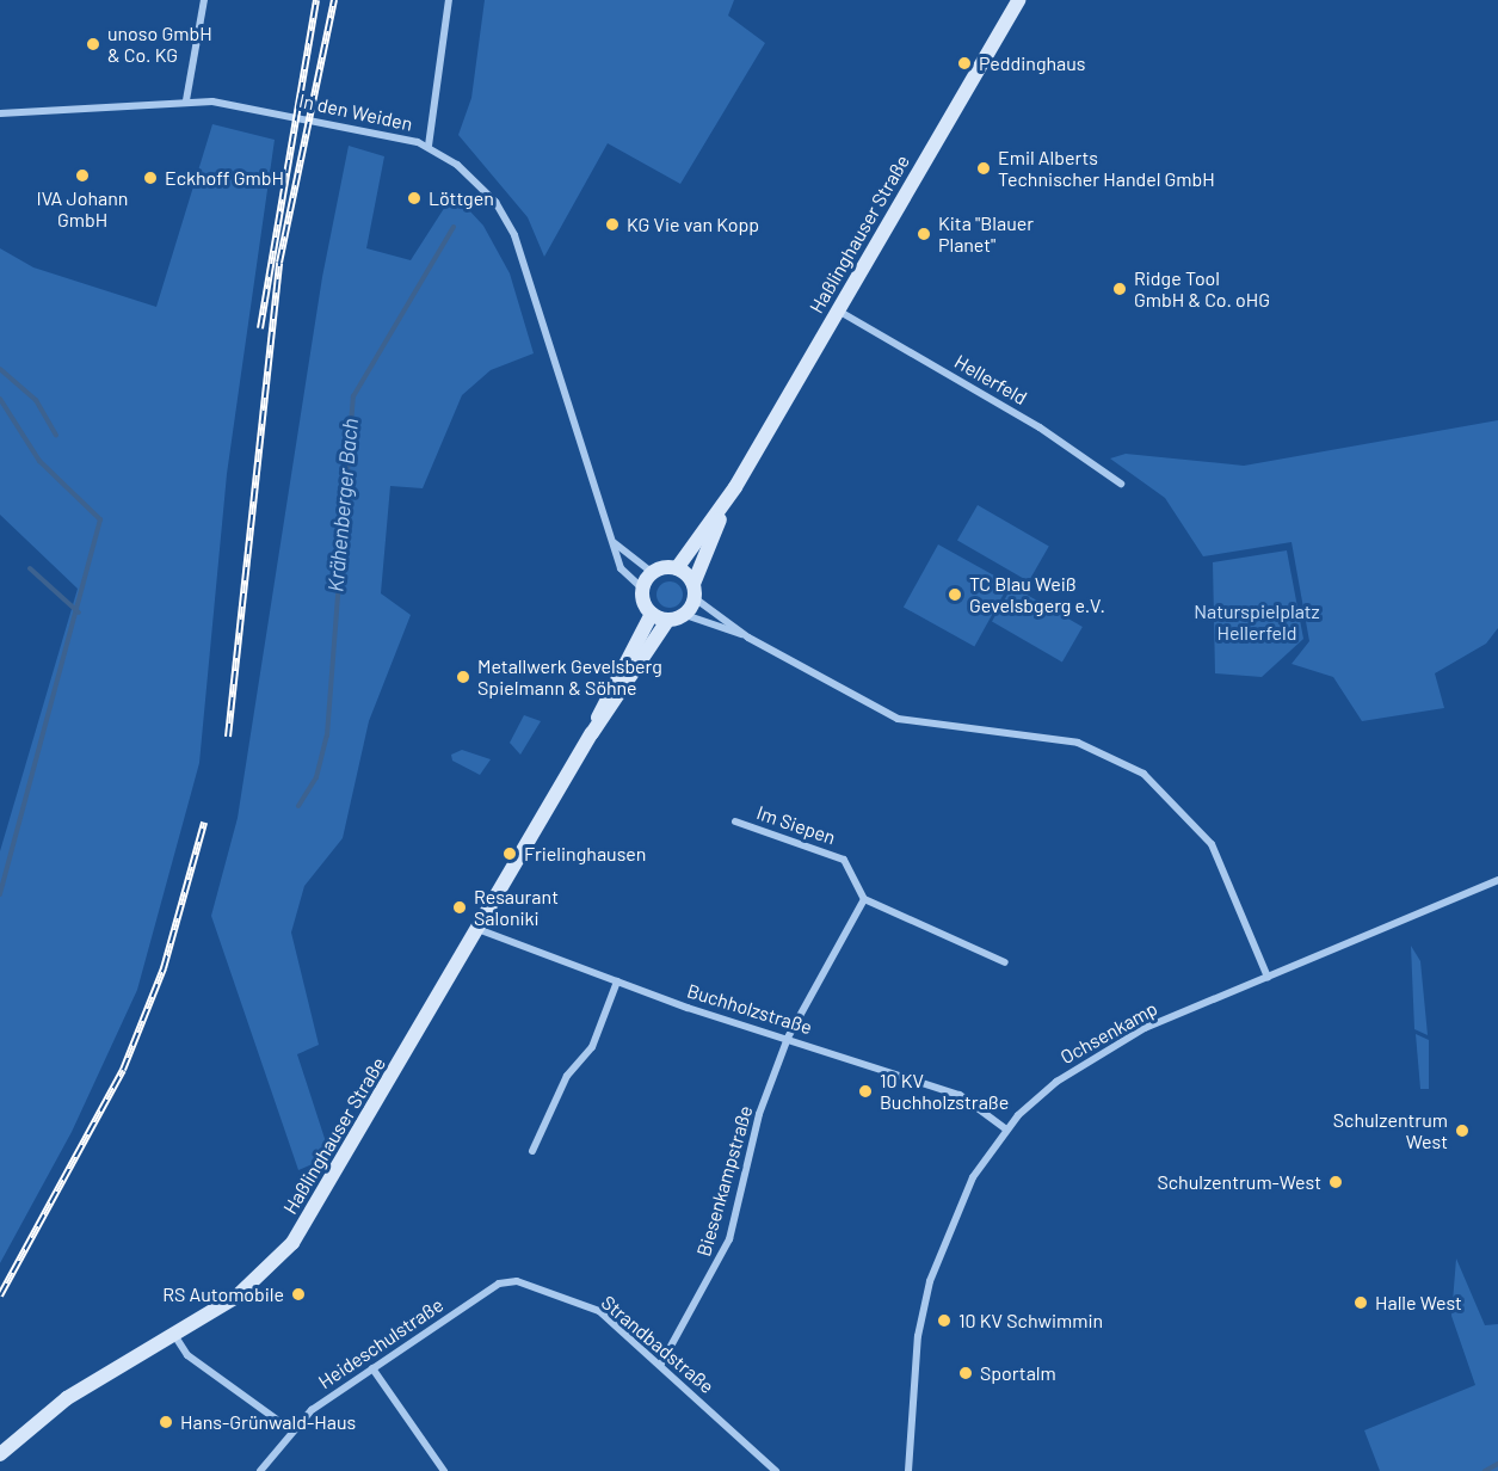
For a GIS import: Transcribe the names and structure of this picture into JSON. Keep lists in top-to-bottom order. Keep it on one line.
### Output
{"streets":{"main road":["Haßlinghauser Straße"],"street":["In den Weiden","Hellerfeld","Im Siepen","Buchholzstraße","Ochsenkamp","Biesenkampstraße","Heideschulstraße","Strandbadstraße"]},"crossings":[["In den Weiden","Haßlinghauser Straße"],["Haßlinghauser Straße","Hellerfeld"],["Haßlinghauser Straße","Buchholzstraße"],["Buchholzstraße","Ochsenkamp"],["Buchholzstraße","Biesenkampstraße"],["Biesenkampstraße","Strandbadstraße"],["Heideschulstraße","Strandbadstraße"]],"water":["Krähenberger Bach"],"parks":["Naturspielplatz Hellerfeld"],"places":["unoso GmbH & Co. KG","Peddinghaus","Emil Alberts Technischer Handel GmbH","IVA Johann GmbH","Eckhoff GmbH","Löttgen","KG Vie van Kopp","Kita \"Blauer Planet\"","Ridge Tool GmbH & Co. oHG","TC Blau Weiß Gevelsbgerg e.V.","Metallwerk Gevelsberg Spielmann & Söhne","Frielinghausen","Resaurant Saloniki","10 KV Buchholzstraße","Schulzentrum West","Schulzentrum-West","RS Automobile","Halle West","10 KV Schwimmin","Sportalm","Hans-Grünwald-Haus"]}
